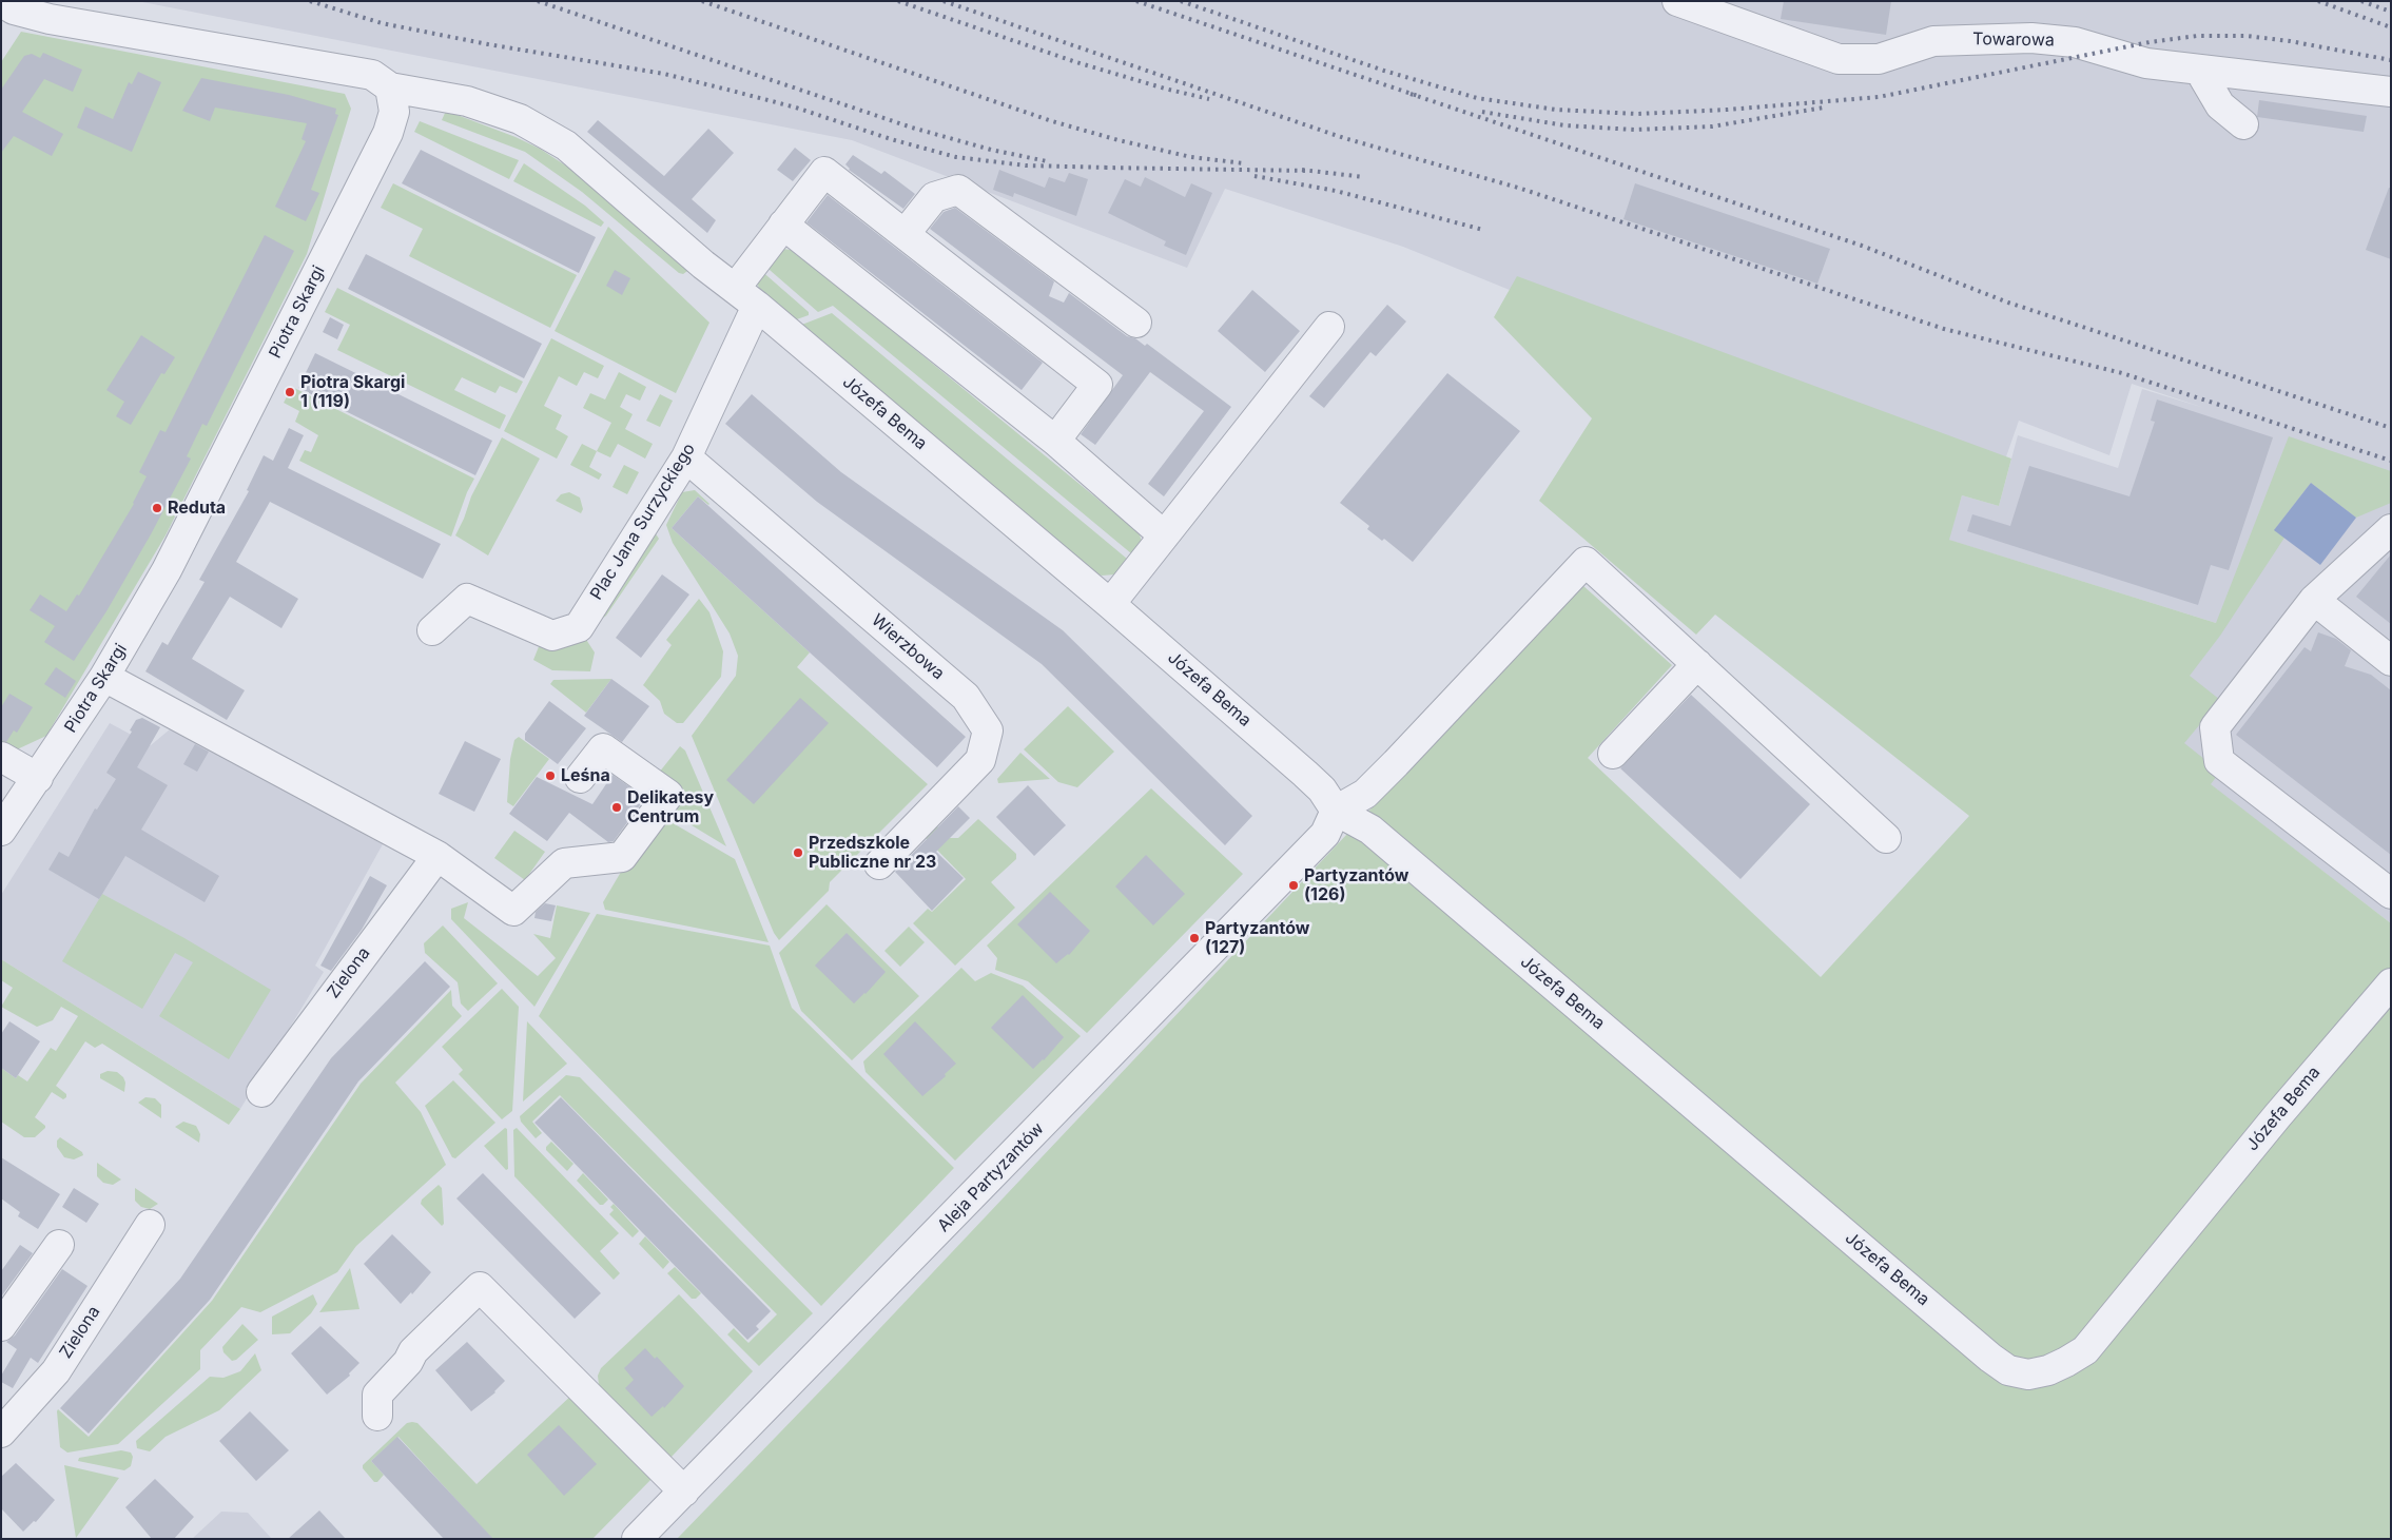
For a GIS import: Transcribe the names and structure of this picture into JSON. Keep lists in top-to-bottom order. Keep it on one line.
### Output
{"streets":{"street":["Towarowa","Piotra Skargi","Józefa Bema","Plac Jana Surzyckiego","Wierzbowa","Zielona","Aleja Partyzantów"]},"crossings":[["Piotra Skargi","Józefa Bema"],["Józefa Bema","Plac Jana Surzyckiego"],["Józefa Bema","Aleja Partyzantów"],["Plac Jana Surzyckiego","Wierzbowa"]],"places":["Piotra Skargi 1 (119)","Reduta","Leśna","Delikatesy Centrum","Przedszkole Publiczne nr 23","Partyzantów (126)","Partyzantów (127)"]}
